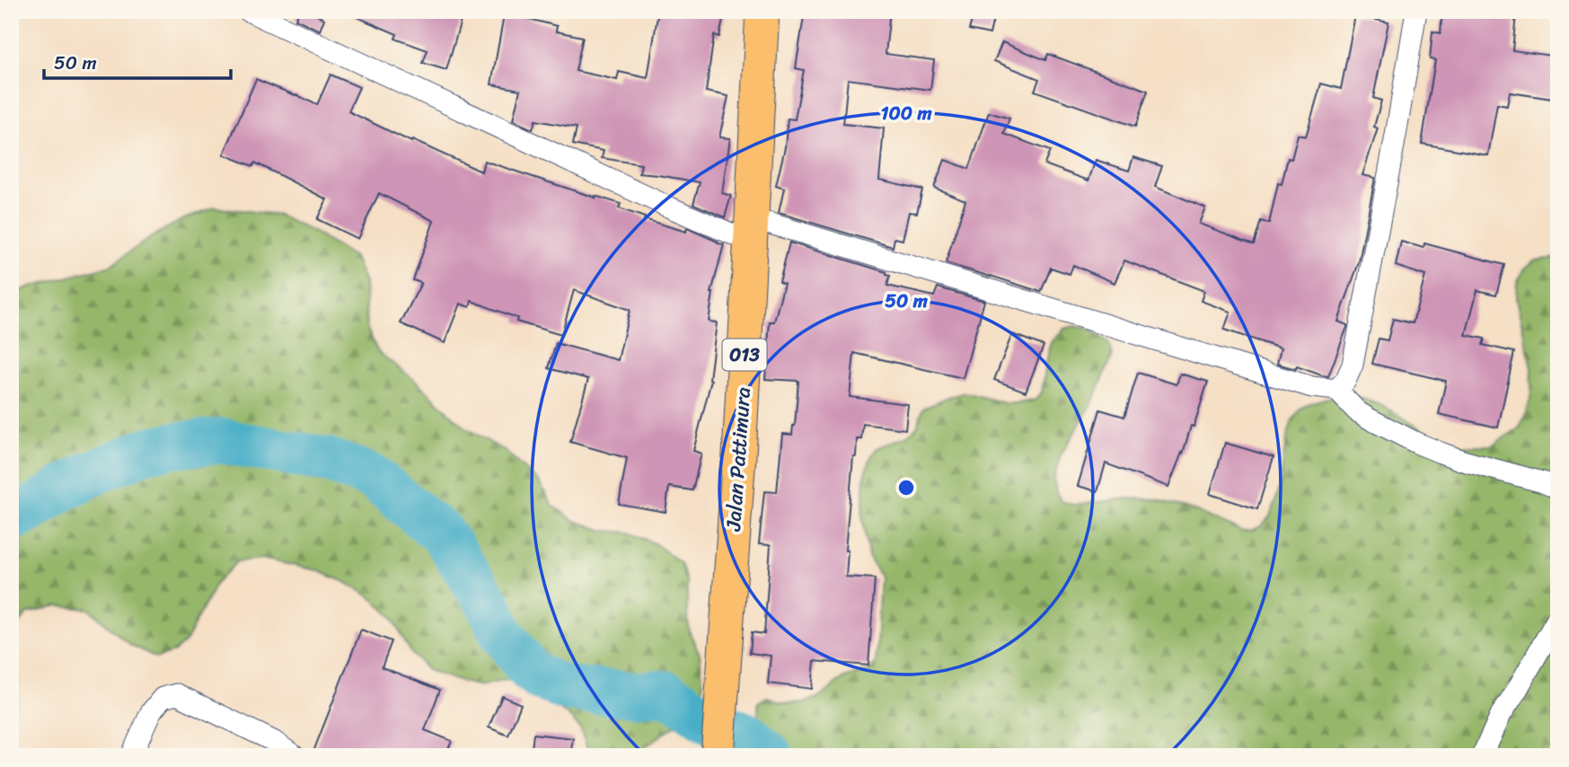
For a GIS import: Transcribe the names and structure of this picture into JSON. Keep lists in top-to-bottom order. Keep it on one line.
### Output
{"streets":{"main road":["013","Jalan Pattimura"]},"scale_bar":"50 m","rings":["100 m","50 m"]}
